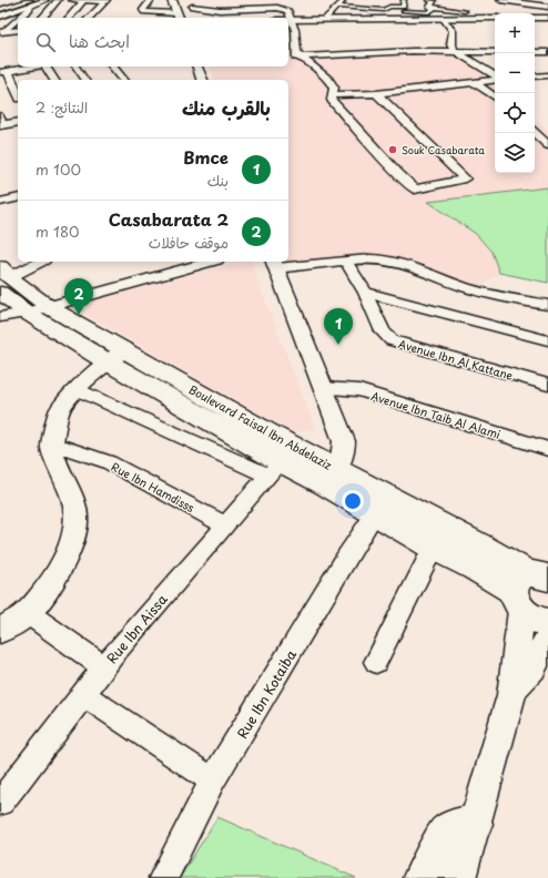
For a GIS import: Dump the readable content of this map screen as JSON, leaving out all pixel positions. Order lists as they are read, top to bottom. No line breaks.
{"streets":{"main road":["Boulevard Faisal Ibn Abdelaziz"],"street":["Avenue Ibn Al Kattane","Avenue Ibn Taib Al Alami","Rue Ibn Hamdisss","Rue Ibn Aissa","Rue Ibn Kotaiba"]},"crossings":[["Boulevard Faisal Ibn Abdelaziz","Rue Ibn Aissa"],["Boulevard Faisal Ibn Abdelaziz","Rue Ibn Kotaiba"],["Rue Ibn Hamdisss","Rue Ibn Aissa"]],"places":["Souk Casabarata"],"page":{"map_buttons":["+","−"],"search":"ابحث هنا","heading":["بالقرب منك","النتائج: 2"],"list":[{"mark":"1","name":"Bmce","note":"بنك","value":"100 m"},{"mark":"2","name":"Casabarata 2","note":"موقف حافلات","value":"180 m"}],"pins":["2","1"]}}
